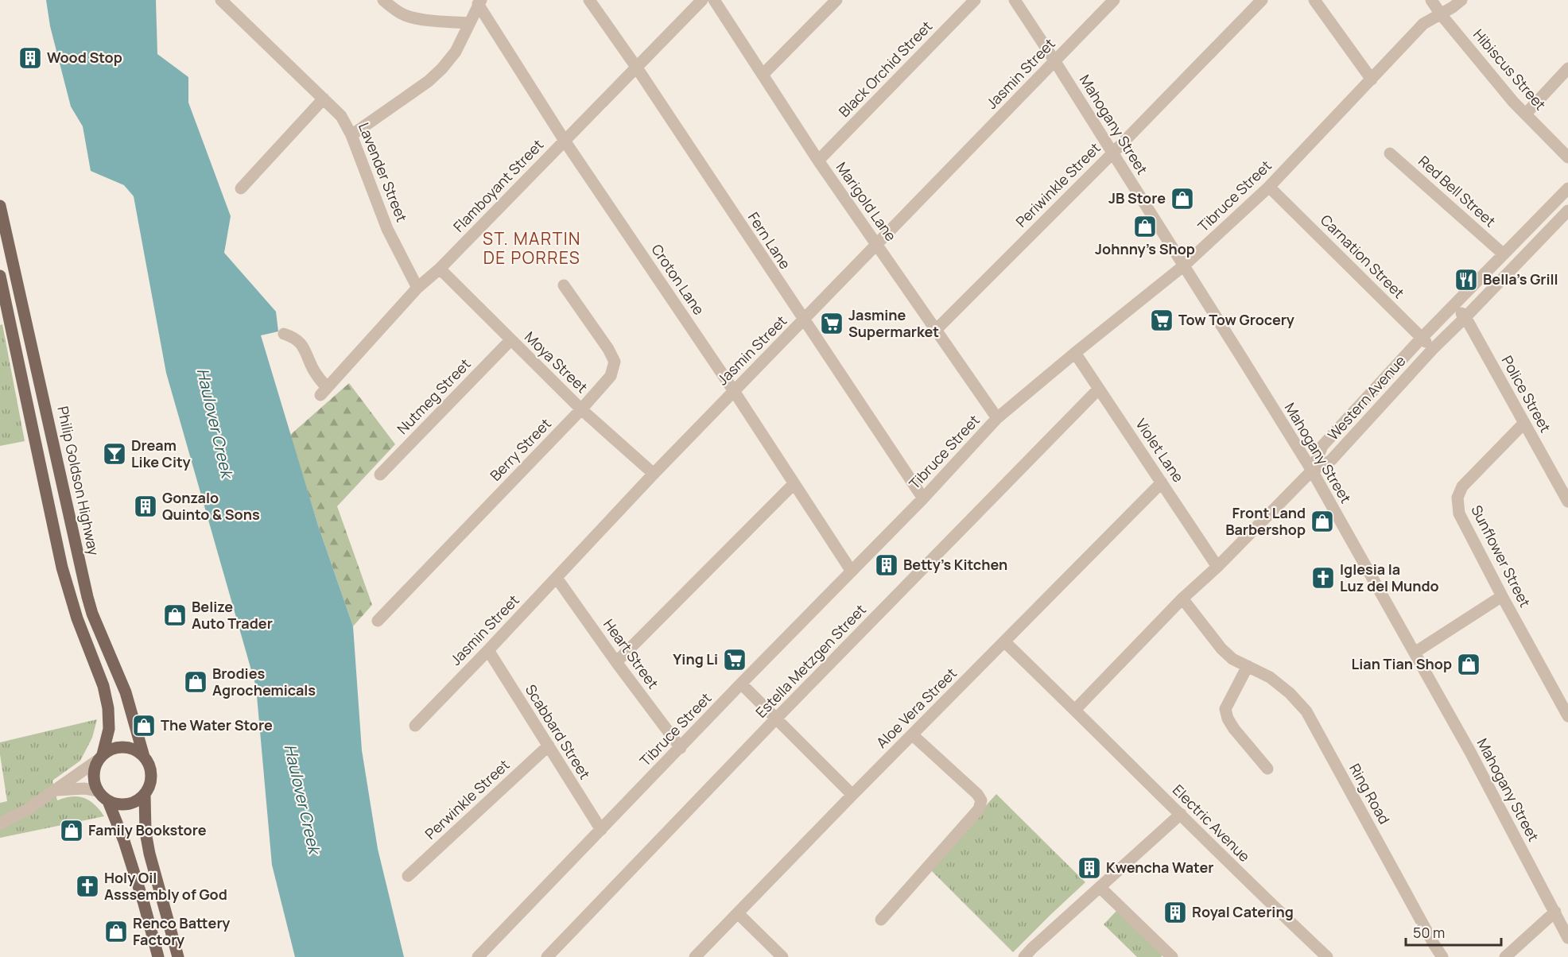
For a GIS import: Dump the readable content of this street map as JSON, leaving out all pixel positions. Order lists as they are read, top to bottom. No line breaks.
{"streets":{"main road":["Philip Goldson Highway"],"street":["Black Orchid Street","Hibiscus Street","Jasmin Street","Mahogany Street","Lavender Street","Periwinkle Street","Flamboyant Street","Red Bell Street","Tibruce Street","Marigold Lane","Fern Lane","Carnation Street","Croton Lane","Moya Street","Police Street","Nutmeg Street","Western Avenue","Berry Street","Violet Lane","Sunflower Street","Heart Street","Estella Metzgen Street","Aloe Vera Street","Scabbard Street","Ring Road","Perwinkle Street","Electric Avenue"]},"crossings":[["Black Orchid Street","Marigold Lane"],["Hibiscus Street","Tibruce Street"],["Jasmin Street","Mahogany Street"],["Jasmin Street","Marigold Lane"],["Jasmin Street","Fern Lane"],["Jasmin Street","Croton Lane"],["Jasmin Street","Moya Street"],["Jasmin Street","Heart Street"],["Jasmin Street","Scabbard Street"],["Mahogany Street","Periwinkle Street"],["Mahogany Street","Tibruce Street"],["Mahogany Street","Western Avenue"],["Lavender Street","Flamboyant Street"],["Periwinkle Street","Marigold Lane"],["Flamboyant Street","Fern Lane"],["Flamboyant Street","Croton Lane"],["Flamboyant Street","Moya Street"],["Red Bell Street","Western Avenue"],["Tibruce Street","Marigold Lane"],["Tibruce Street","Fern Lane"],["Tibruce Street","Carnation Street"],["Tibruce Street","Croton Lane"],["Tibruce Street","Violet Lane"],["Tibruce Street","Heart Street"],["Tibruce Street","Scabbard Street"],["Carnation Street","Western Avenue"],["Moya Street","Nutmeg Street"],["Moya Street","Berry Street"],["Police Street","Western Avenue"],["Police Street","Sunflower Street"],["Violet Lane","Estella Metzgen Street"],["Violet Lane","Aloe Vera Street"],["Aloe Vera Street","Electric Avenue"],["Scabbard Street","Perwinkle Street"]],"districts":["ST. MARTIN DE PORRES"],"water":["Haulover Creek"],"places":{"building":["Wood Stop","Gonzalo Quinto & Sons","Betty's Kitchen","Kwencha Water","Royal Catering"],"shop":["JB Store","Johnny's Shop","Front Land Barbershop","Belize Auto Trader","Lian Tian Shop","Brodies Agrochemicals","The Water Store","Family Bookstore","Renco Battery Factory"],"restaurant":["Bella's Grill"],"supermarket":["Tow Tow Grocery","Jasmine Supermarket","Ying Li"],"bar":["Dream Like City"],"church":["Iglesia la Luz del Mundo","Holy Oil Asssembly of God"]},"scale_bar":"50 m"}
